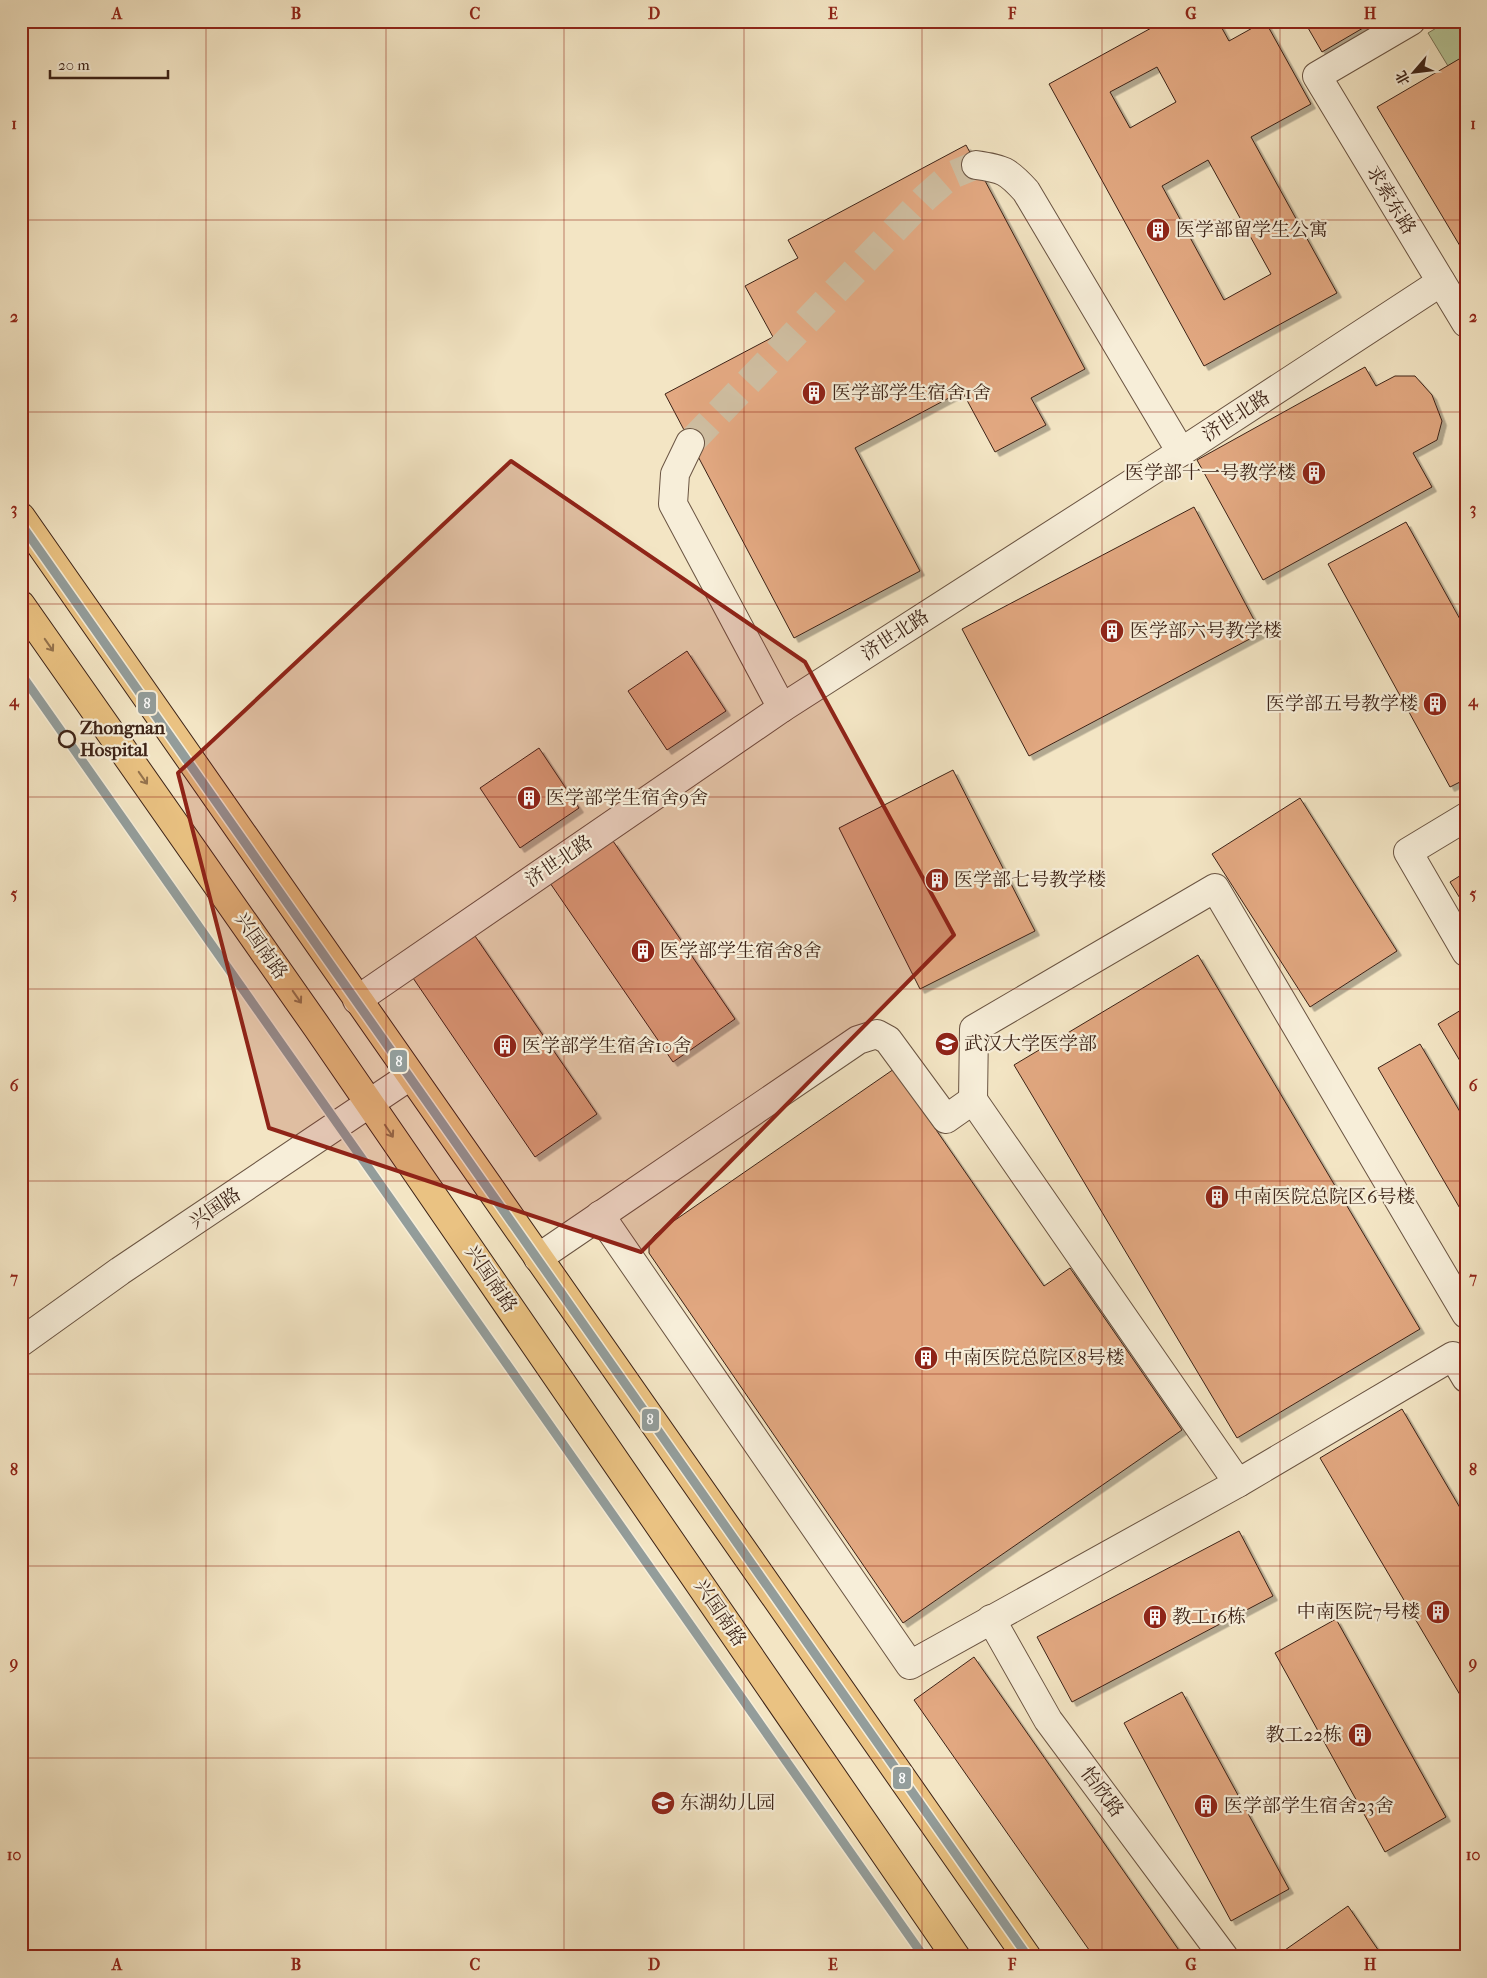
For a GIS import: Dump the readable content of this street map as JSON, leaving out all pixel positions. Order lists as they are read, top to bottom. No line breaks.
{"streets":{"main road":["兴国南路"],"street":["求索东路","济世北路","兴国路","怡欣路"]},"crossings":[["求索东路","济世北路"],["兴国南路","兴国路"]],"places":{"building":["医学部留学生公寓","医学部学生宿舍1舍","医学部十一号教学楼","医学部六号教学楼","医学部五号教学楼","医学部学生宿舍9舍","医学部七号教学楼","医学部学生宿舍8舍","医学部学生宿舍10舍","中南医院总院区6号楼","中南医院总院区8号楼","中南医院7号楼","教工16栋","教工22栋","医学部学生宿舍23舍"],"other":["Zhongnan Hospital"],"school or university":["武汉大学医学部","东湖幼儿园"]},"lines":["transit line 8"],"scale_bar":"20 m","north":"bottom left","grid":{"columns":["A","B","C","D","E","F","G","H"],"rows":["1","2","3","4","5","6","7","8","9","10"]}}
